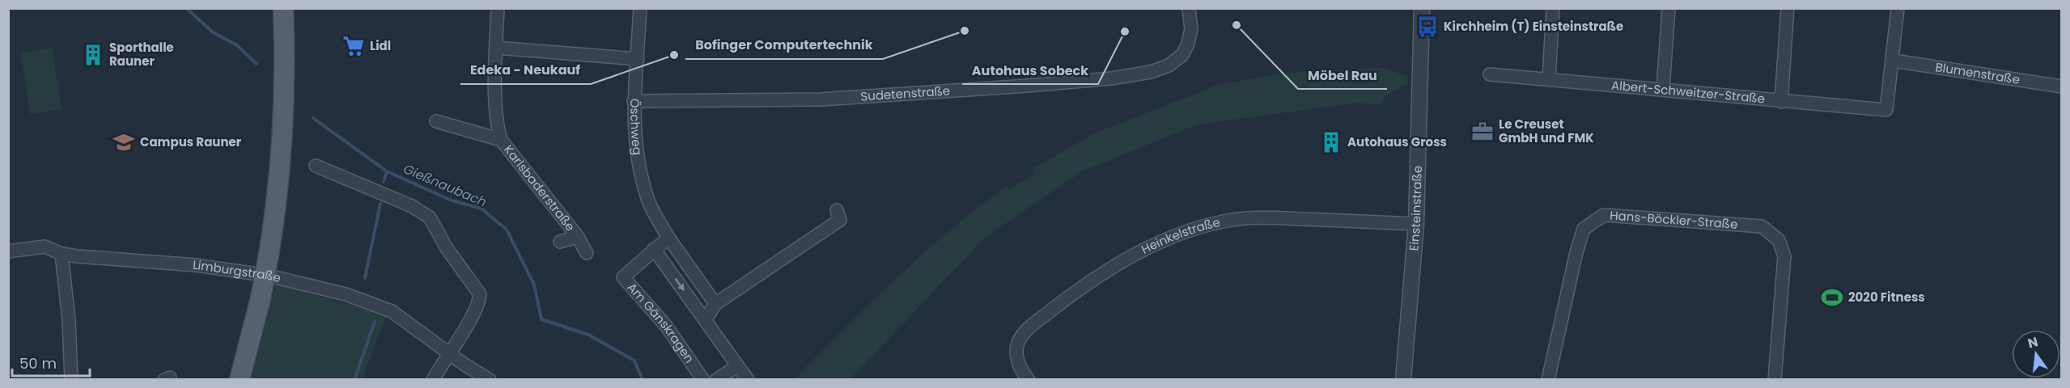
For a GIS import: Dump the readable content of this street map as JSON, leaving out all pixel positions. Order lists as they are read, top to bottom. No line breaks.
{"streets":{"street":["Blumenstraße","Albert-Schweitzer-Straße","Sudetenstraße","Öschweg","Karlsbaderstraße","Einsteinstraße","Hans-Böckler-Straße","Heinkelstraße","Limburgstraße","Am Gänskragen"]},"crossings":[["Blumenstraße","Albert-Schweitzer-Straße"],["Sudetenstraße","Öschweg"],["Einsteinstraße","Heinkelstraße"]],"water":["Gießnaubach"],"places":{"other":["Möbel Rau","Bofinger Computertechnik","Autohaus Sobeck","Edeka - Neukauf"],"bus stop":["Kirchheim (T) Einsteinstraße"],"supermarket":["Lidl"],"building":["Sporthalle Rauner","Autohaus Gross"],"office":["Le Creuset GmbH und FMK"],"school or university":["Campus Rauner"],"sports":["2020 Fitness"]},"scale_bar":"50 m","north":"top"}
